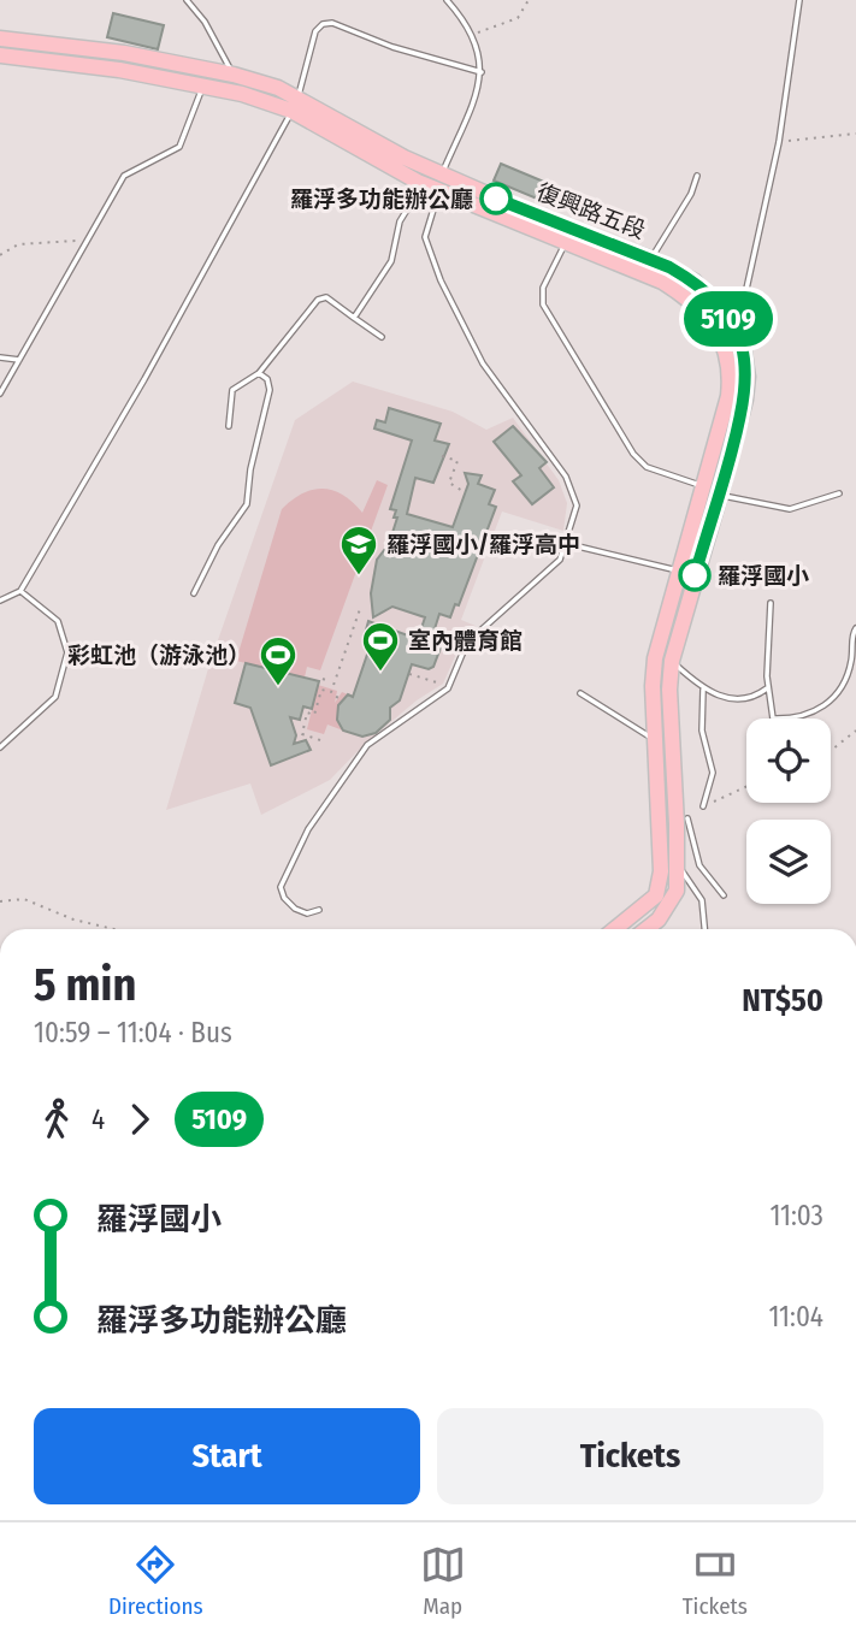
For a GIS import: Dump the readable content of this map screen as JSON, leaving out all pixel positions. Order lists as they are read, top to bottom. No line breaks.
{"streets":{"main road":["復興路五段"]},"places":{"other":["羅浮多功能辦公廳","羅浮國小"],"school or university":["羅浮國小/羅浮高中"],"sports":["室內體育館","彩虹池（游泳池）"]},"lines":["bus line 5109"],"page":{"on_map":"5109","heading":["5 min","10:59 – 11:04 · Bus","NT$50"],"legs":["4","5109"],"list":[{"name":"羅浮國小","value":"11:03"},{"name":"羅浮多功能辦公廳","value":"11:04"}],"buttons":["Start","Tickets"],"tabs":["Directions","Map","Tickets"]}}
